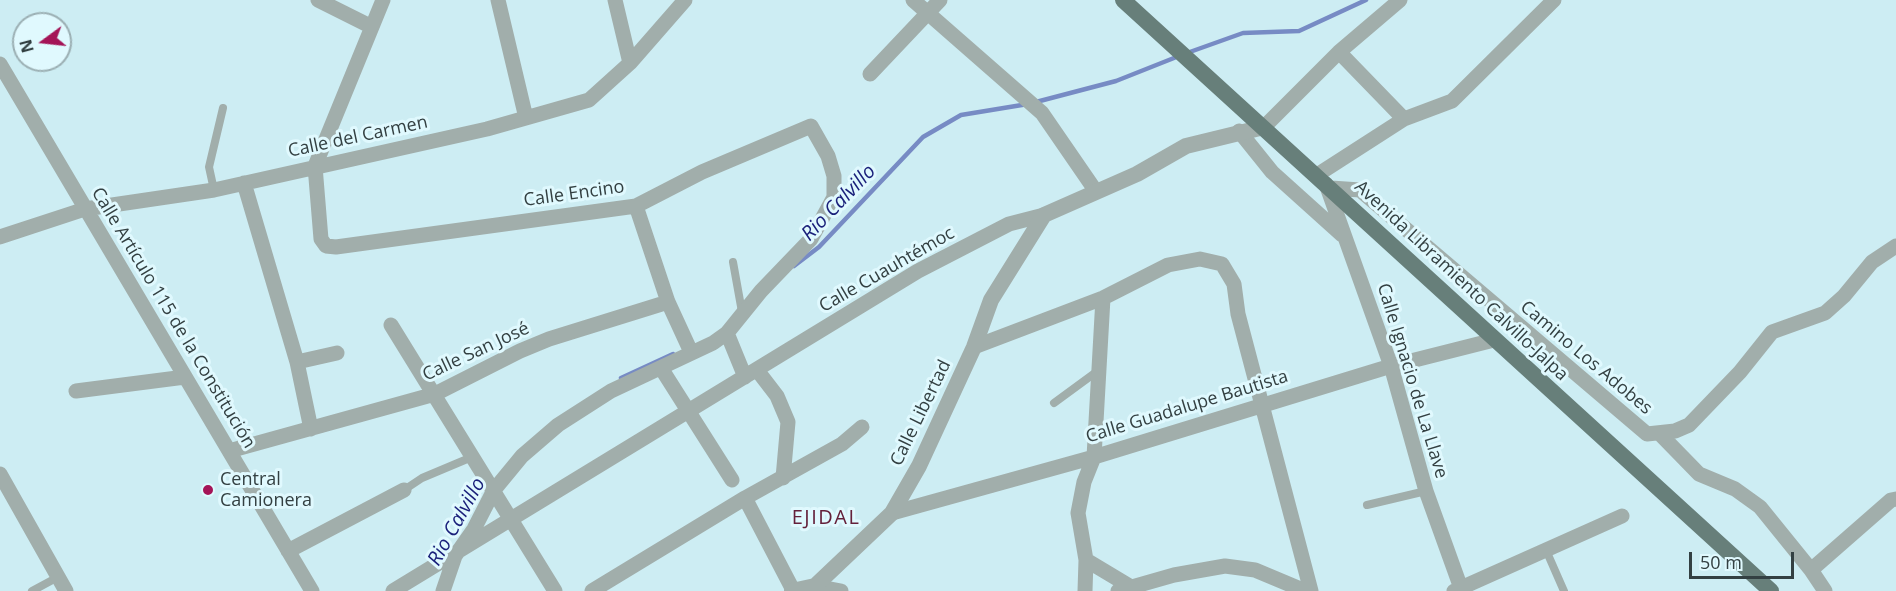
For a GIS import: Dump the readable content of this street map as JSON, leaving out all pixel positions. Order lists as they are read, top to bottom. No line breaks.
{"streets":{"main road":["Avenida Libramiento Calvillo-Jalpa"],"street":["Calle del Carmen","Calle Encino","Calle Cuauhtémoc","Calle Artículo 115 de la Constitución","Calle San José","Camino Los Adobes","Calle Ignacio de La Llave","Calle Guadalupe Bautista","Calle Libertad"]},"crossings":[["Calle del Carmen","Calle Encino"],["Calle del Carmen","Calle Artículo 115 de la Constitución"],["Calle Cuauhtémoc","Avenida Libramiento Calvillo-Jalpa"],["Calle Cuauhtémoc","Calle Libertad"],["Avenida Libramiento Calvillo-Jalpa","Camino Los Adobes"],["Avenida Libramiento Calvillo-Jalpa","Calle Ignacio de La Llave"],["Avenida Libramiento Calvillo-Jalpa","Calle Guadalupe Bautista"],["Calle Artículo 115 de la Constitución","Calle San José"],["Camino Los Adobes","Calle Ignacio de La Llave"],["Calle Ignacio de La Llave","Calle Guadalupe Bautista"],["Calle Guadalupe Bautista","Calle Libertad"]],"districts":["EJIDAL"],"water":["Rio Calvillo"],"places":["Central Camionera"],"scale_bar":"50 m","north":"left"}
